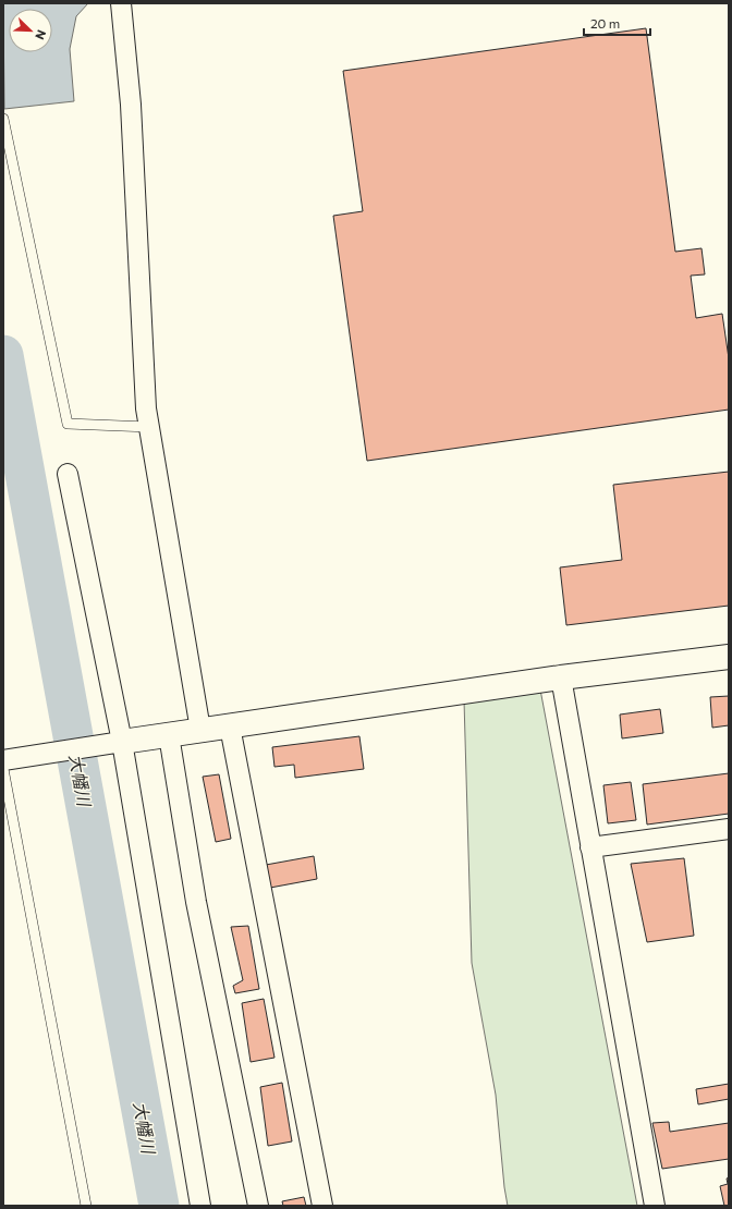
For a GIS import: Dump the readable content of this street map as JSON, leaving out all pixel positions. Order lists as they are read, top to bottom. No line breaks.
{"water":["大幡川"],"scale_bar":"20 m","north":"bottom right"}
